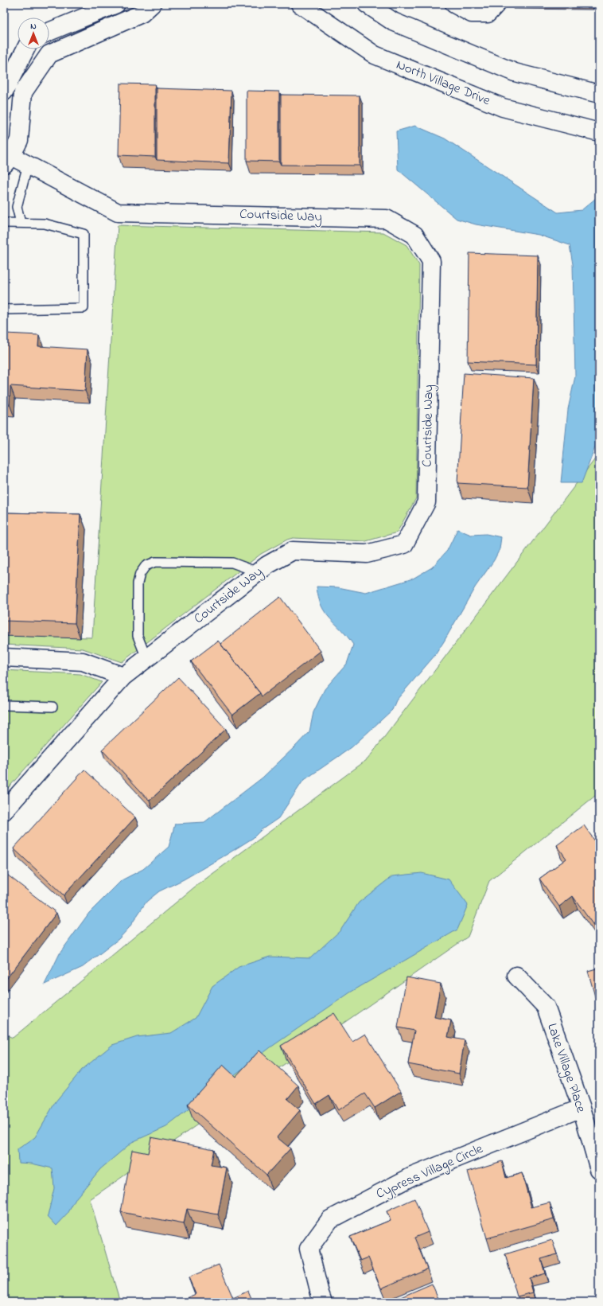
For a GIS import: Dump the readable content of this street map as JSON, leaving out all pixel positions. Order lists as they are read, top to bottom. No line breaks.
{"streets":{"street":["North Village Drive","Courtside Way","Lake Village Place","Cypress Village Circle"]},"crossings":[["Lake Village Place","Cypress Village Circle"]],"north":"top"}
